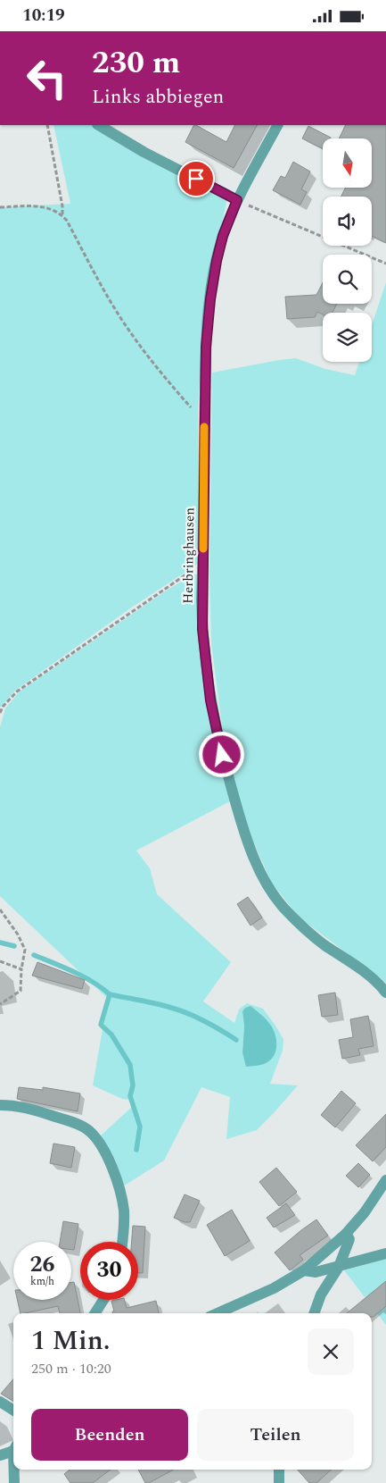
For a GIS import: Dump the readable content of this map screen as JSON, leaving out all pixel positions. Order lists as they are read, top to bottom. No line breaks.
{"streets":{"street":["Herbringhausen"]},"north":"bottom","page":{"status":"10:19","turn":["230 m","Links abbiegen"],"speed":"26 km/h","limit":"30","heading":["1 Min.","250 m · 10:20"],"buttons":["Beenden","Teilen"]}}
